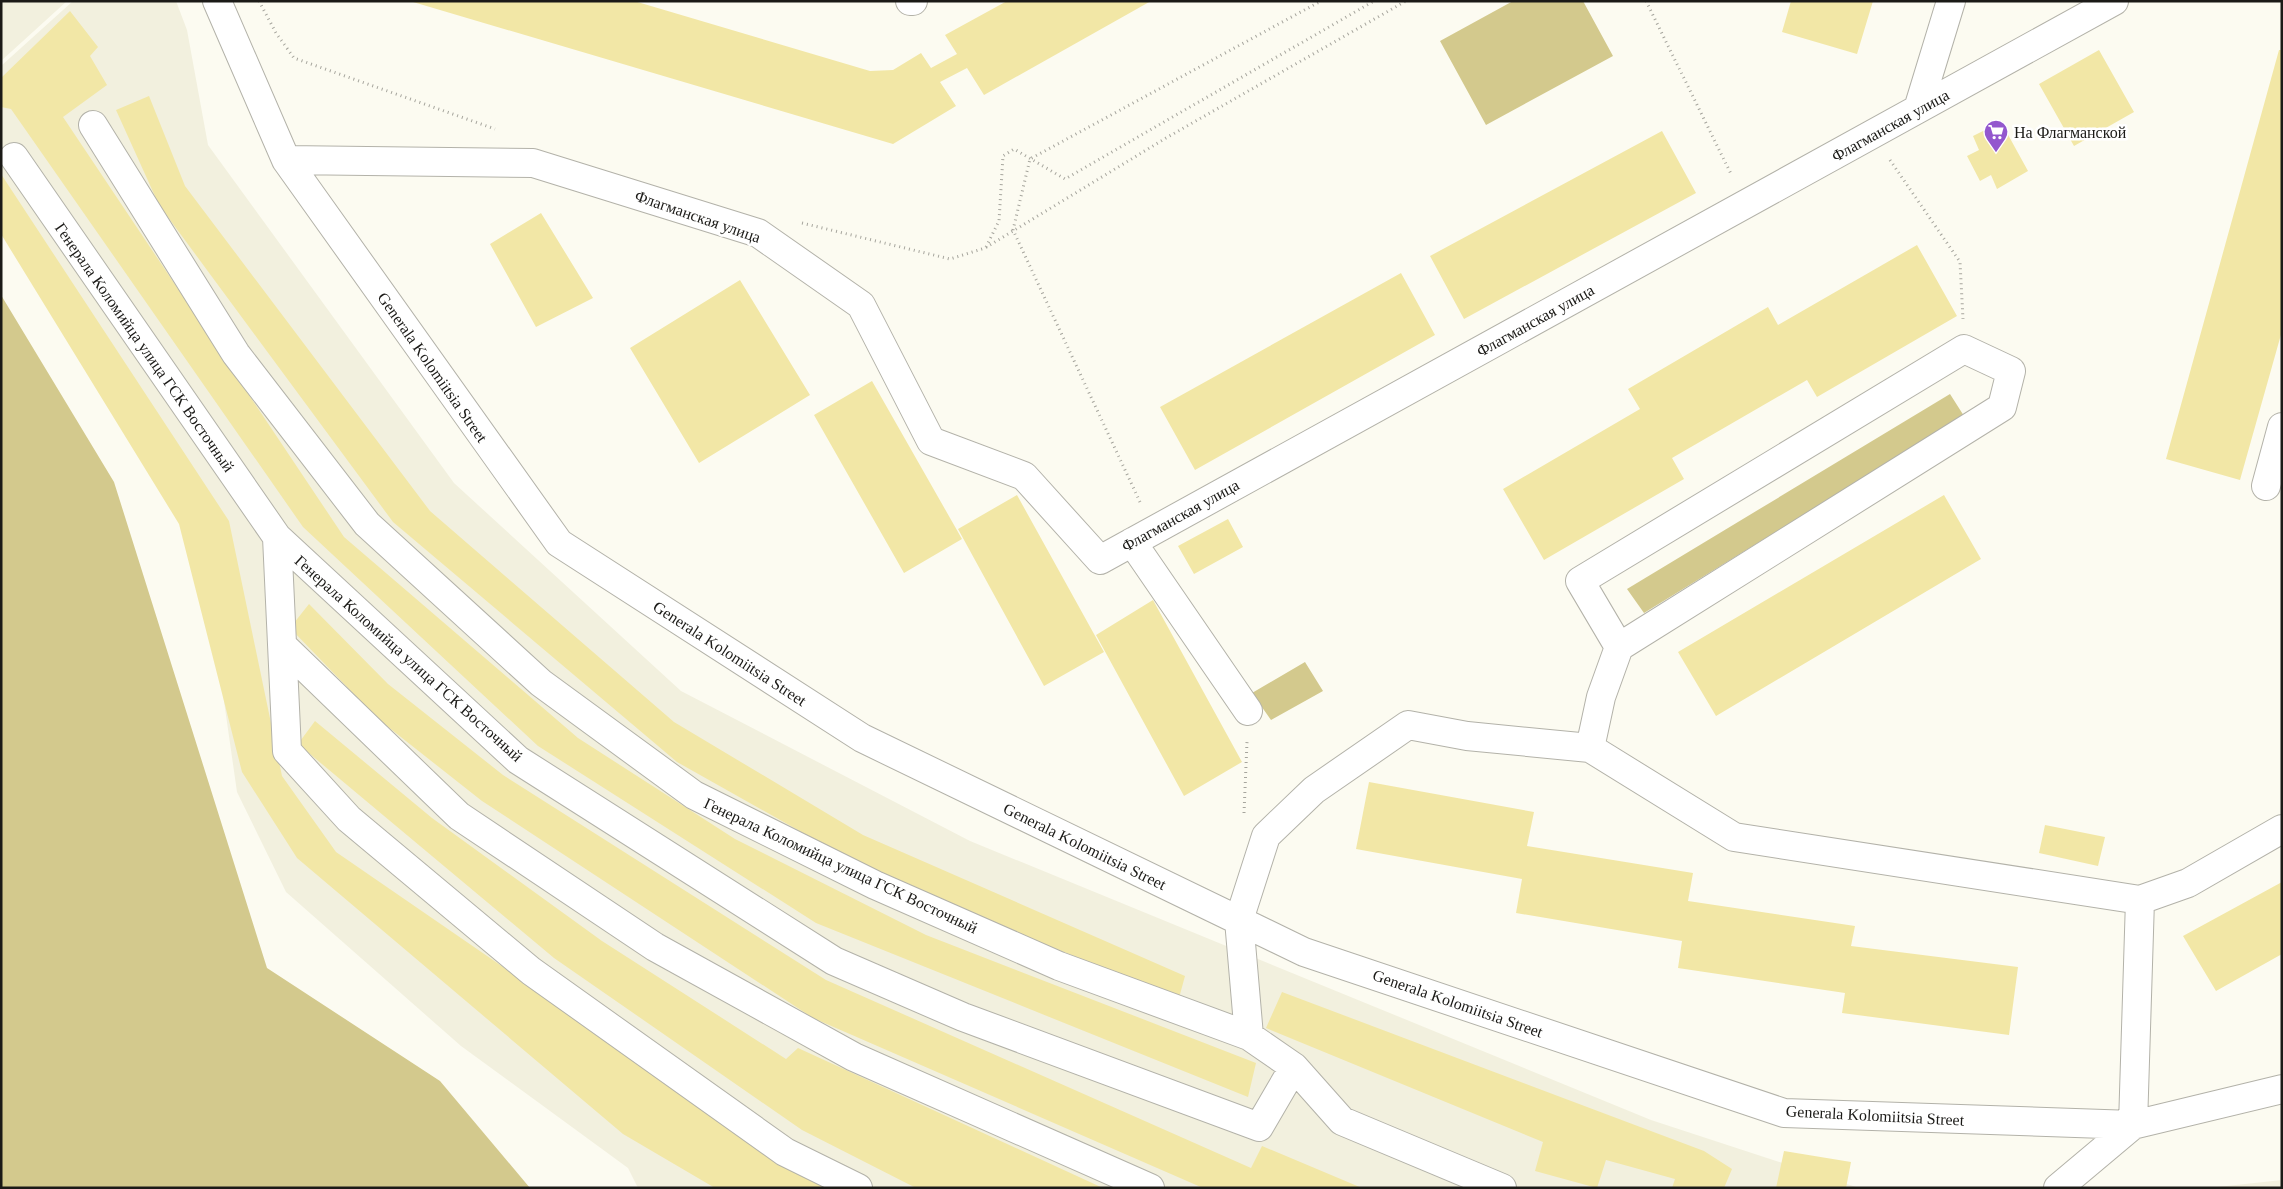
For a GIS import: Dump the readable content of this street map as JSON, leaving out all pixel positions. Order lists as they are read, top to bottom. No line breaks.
{"streets":{"street":["Флагманская улица","Генерала Коломийца улица ГСК Восточный","Generala Kolomiitsia Street"]},"crossings":[["Флагманская улица","Generala Kolomiitsia Street"]],"places":{"supermarket":["На Флагманской"]}}
